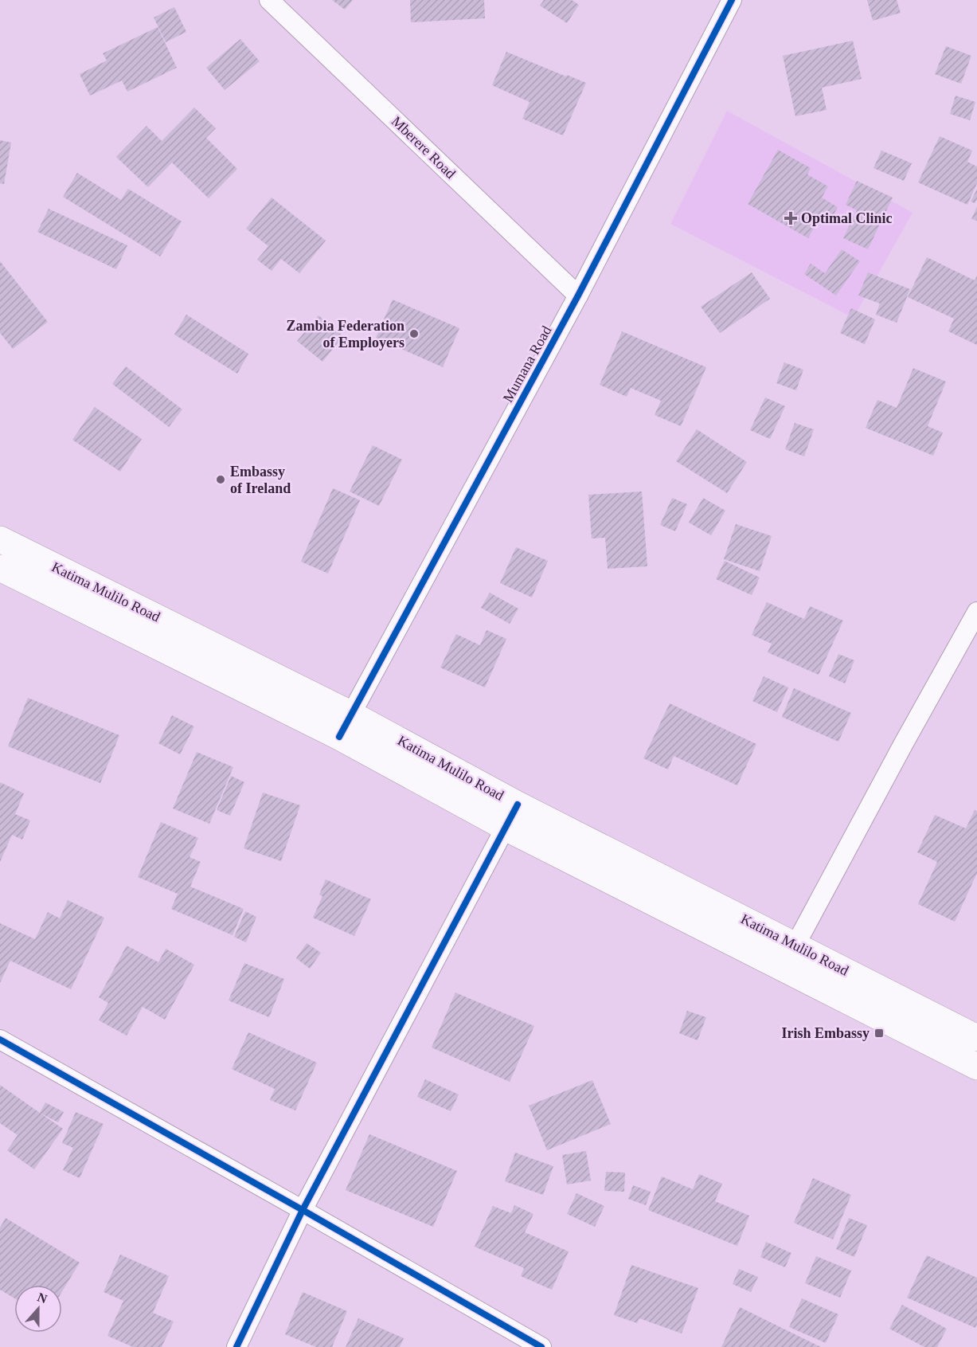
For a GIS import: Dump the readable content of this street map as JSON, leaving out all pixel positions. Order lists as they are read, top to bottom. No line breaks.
{"streets":{"main road":["Katima Mulilo Road"],"street":["Mberere Road","Mumana Road"]},"crossings":[["Mberere Road","Mumana Road"],["Mumana Road","Katima Mulilo Road"]],"places":{"health":["Optimal Clinic"],"other":["Zambia Federation of Employers","Embassy of Ireland"],"transit":["Irish Embassy"]},"north":"top"}
